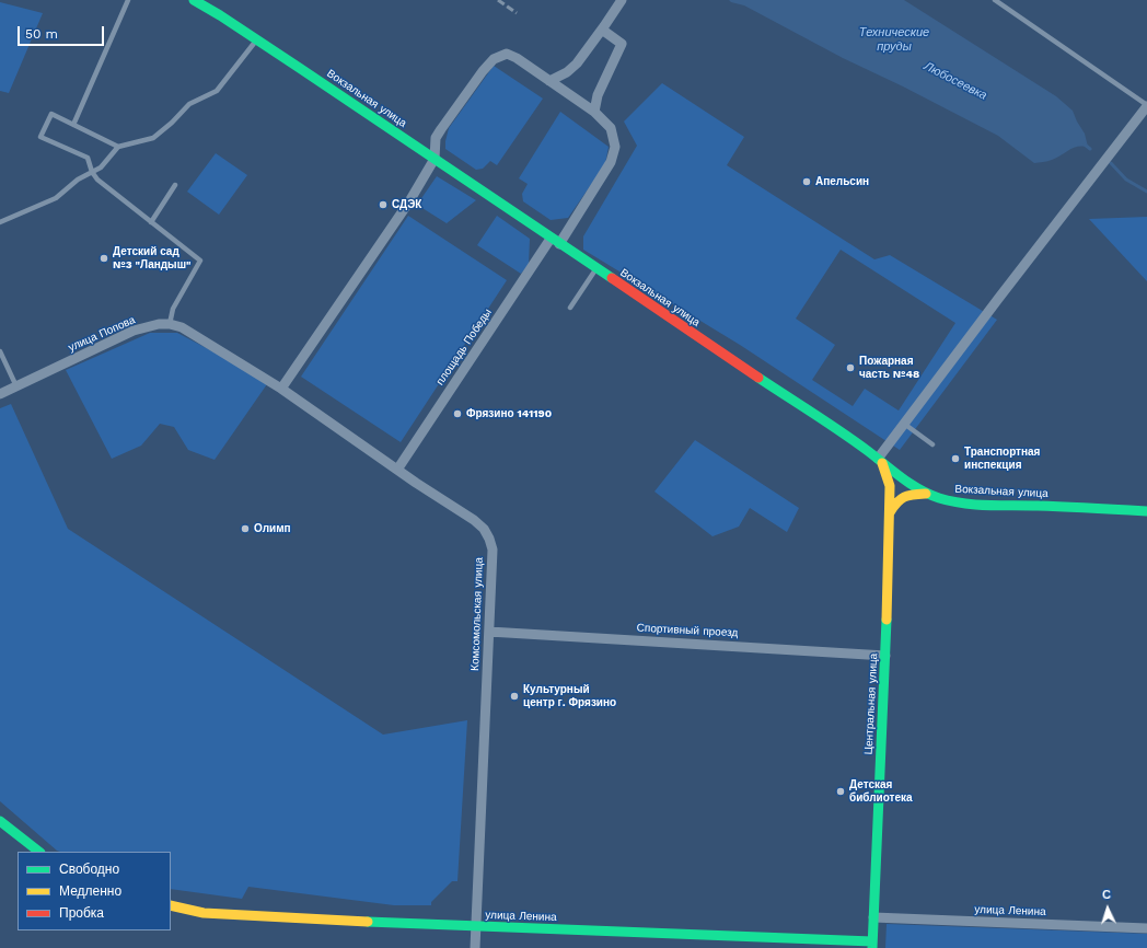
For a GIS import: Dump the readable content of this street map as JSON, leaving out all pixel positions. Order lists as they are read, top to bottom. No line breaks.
{"streets":{"street":["Вокзальная улица","улица Попова","площадь Победы","Комсомольская улица","Спортивный проезд","Центральная улица","улица Ленина"]},"crossings":[["Вокзальная улица","площадь Победы"],["Вокзальная улица","Центральная улица"],["улица Попова","Комсомольская улица"],["площадь Победы","Комсомольская улица"],["Комсомольская улица","Спортивный проезд"],["Комсомольская улица","улица Ленина"],["Спортивный проезд","Центральная улица"],["Центральная улица","улица Ленина"]],"water":["Технические пруды","Любосеевка"],"places":["Апельсин","СДЭК","Детский сад №3 \"Ландыш\"","Пожарная часть №48","Фрязино 141190","Транспортная инспекция","Олимп","Культурный центр г. Фрязино","Детская библиотека"],"legend":["Свободно","Медленно","Пробка"],"scale_bar":"50 m","north":"top"}
